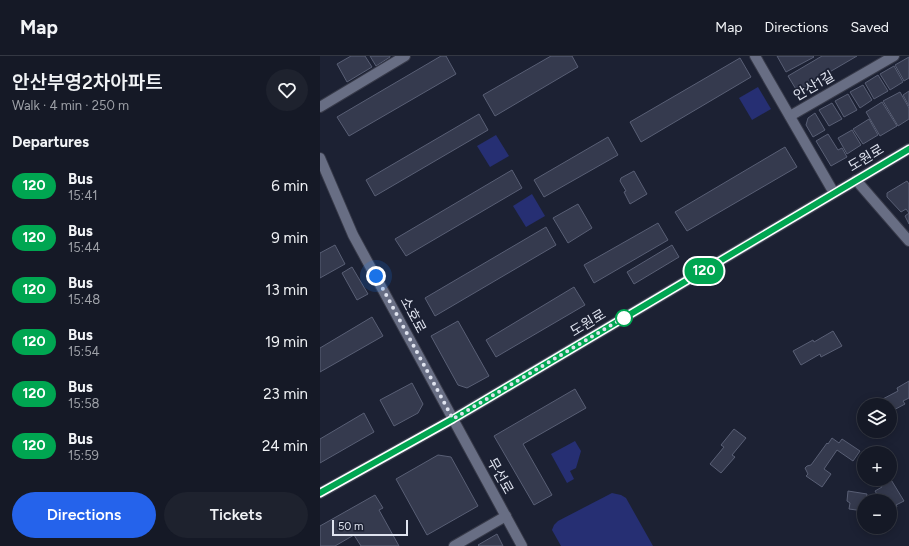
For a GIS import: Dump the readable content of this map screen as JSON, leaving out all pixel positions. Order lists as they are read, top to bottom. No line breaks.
{"streets":{"street":["안산1길","도원로","소호로","무선로"]},"crossings":[["도원로","소호로"],["도원로","무선로"],["소호로","무선로"]],"lines":["bus line 120"],"scale_bar":"50 m","page":{"header":"Map","nav":["Map","Directions","Saved"],"heading":[["안산부영2차아파트","Walk · 4 min · 250 m"],"Departures"],"on_map":"120","list":[{"mark":"120","name":"Bus","note":"15:41","value":"6 min"},{"mark":"120","name":"Bus","note":"15:44","value":"9 min"},{"mark":"120","name":"Bus","note":"15:48","value":"13 min"},{"mark":"120","name":"Bus","note":"15:54","value":"19 min"},{"mark":"120","name":"Bus","note":"15:58","value":"23 min"},{"mark":"120","name":"Bus","note":"15:59","value":"24 min"}],"map_buttons":["+","−"],"buttons":["Directions","Tickets"],"scale":"50 m"}}
